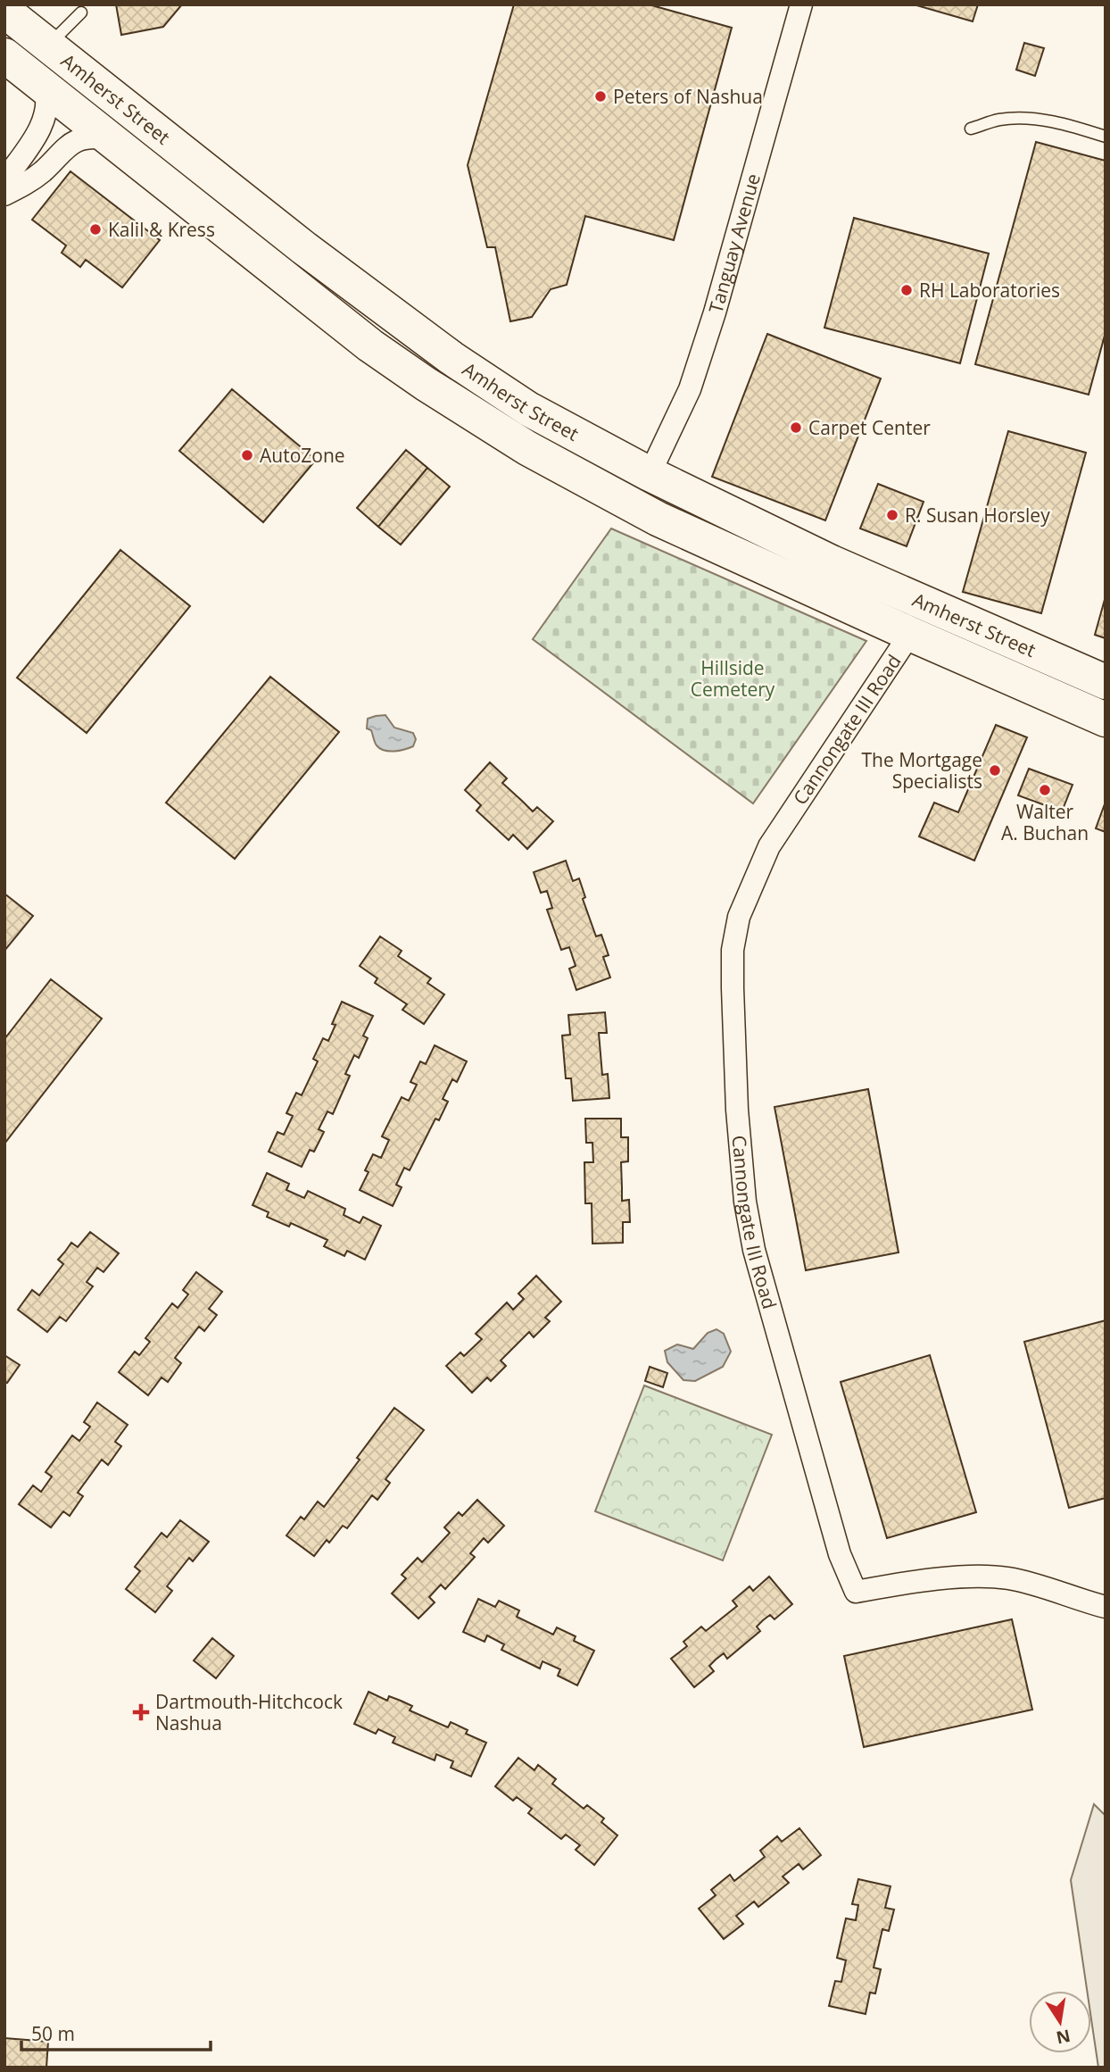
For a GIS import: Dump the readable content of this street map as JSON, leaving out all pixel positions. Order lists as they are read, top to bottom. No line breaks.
{"streets":{"highway":["Amherst Street"],"street":["Tanguay Avenue","Cannongate III Road"]},"crossings":[["Amherst Street","Tanguay Avenue"],["Amherst Street","Cannongate III Road"]],"parks":["Hillside Cemetery"],"places":{"other":["Peters of Nashua","Kalil & Kress","RH Laboratories","Carpet Center","AutoZone","R. Susan Horsley","The Mortgage Specialists","Walter A. Buchan"],"health":["Dartmouth-Hitchcock Nashua"]},"scale_bar":"50 m","north":"bottom"}
